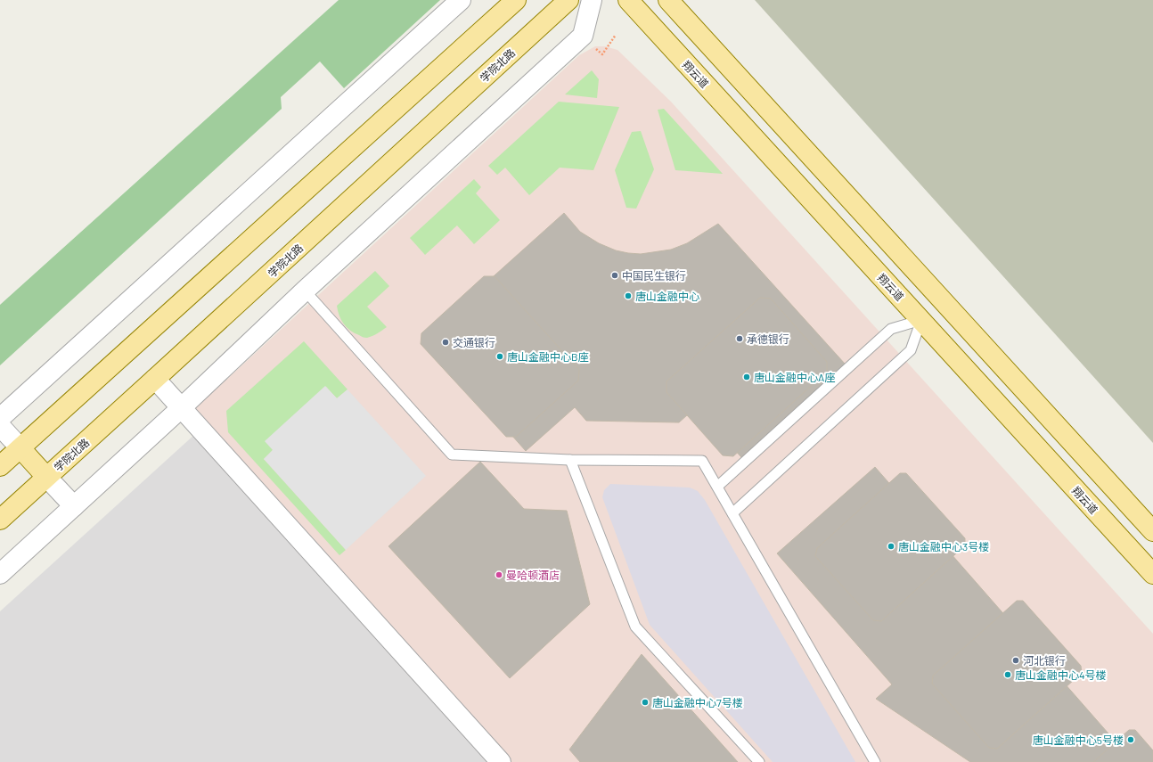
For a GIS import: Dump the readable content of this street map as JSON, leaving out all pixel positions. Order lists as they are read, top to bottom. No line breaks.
{"streets":{"main road":["学院北路","翔云道"]},"places":["中国民生银行","唐山金融中心","承德银行","交通银行","唐山金融中心B座","唐山金融中心A座","唐山金融中心3号楼","曼哈顿酒店","河北银行","唐山金融中心4号楼","唐山金融中心7号楼","唐山金融中心5号楼"]}
